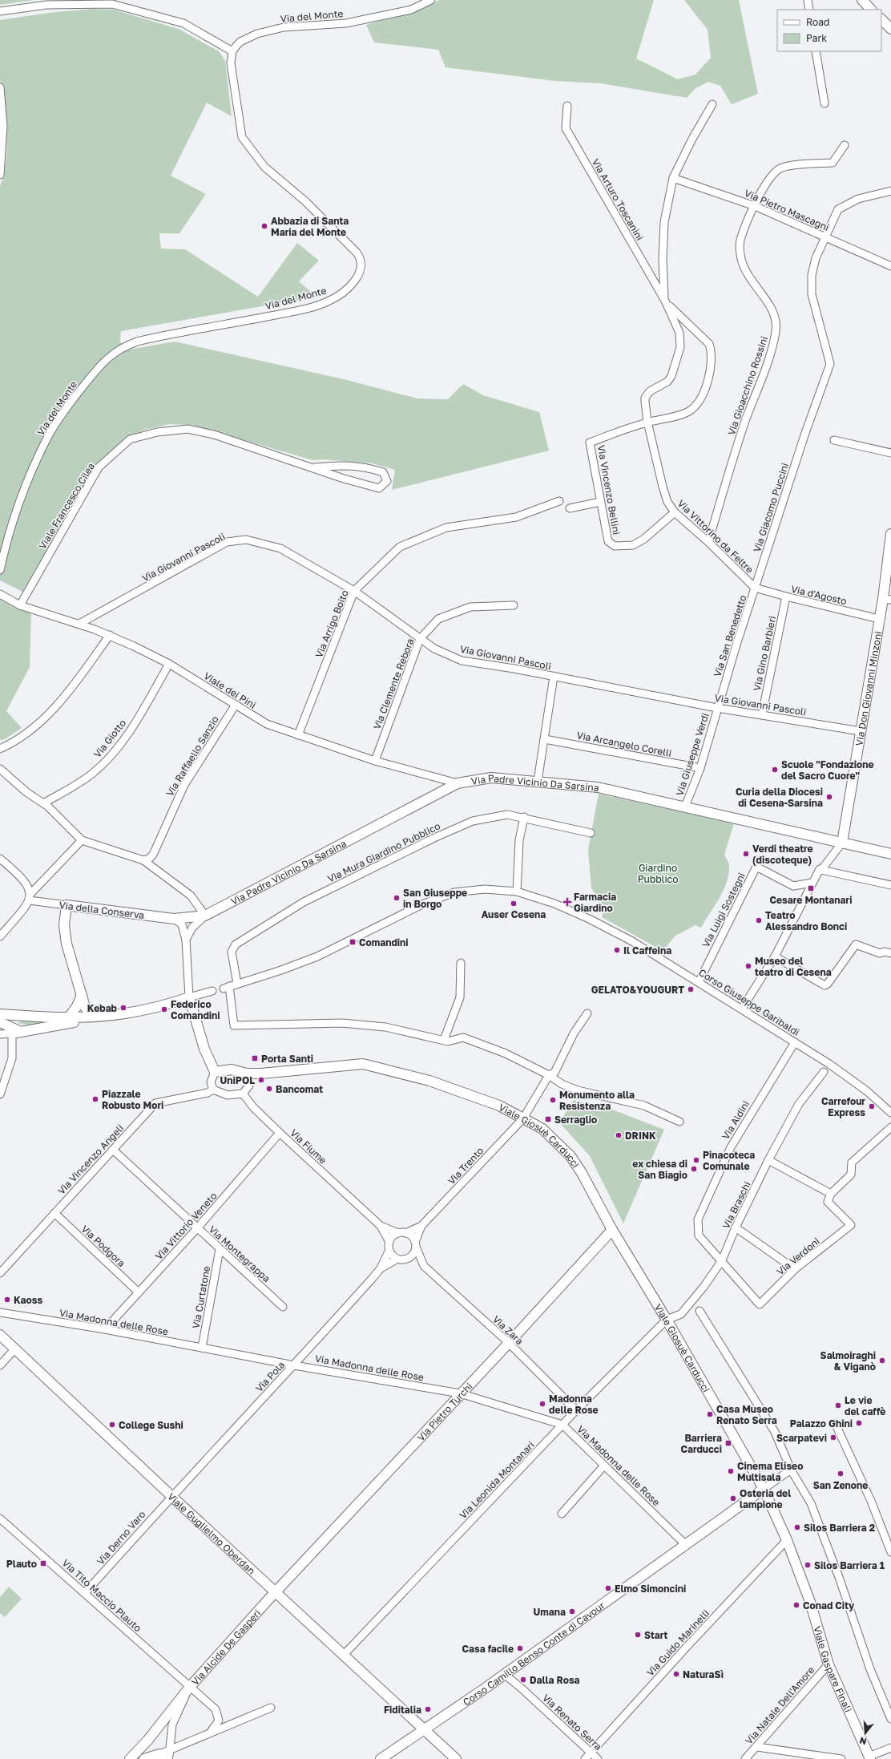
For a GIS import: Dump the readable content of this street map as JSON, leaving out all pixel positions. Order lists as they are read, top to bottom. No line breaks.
{"streets":{"street":["Via del Monte","Via Arturo Toscanini","Via Pietro Mascagni","Via Gioacchino Rossini","Via Vincenzo Bellini","Viale Francesco Cilea","Via Giacomo Puccini","Via Vittorino da Feltre","Via Giovanni Pascoli","Via d'Agosto","Via Arrigo Boito","Via San Benedetto","Via Gino Barbieri","Via Clemente Rebora","Via Don Giovanni Minzoni","Viale dei Pini","Via Giotto","Via Arcangelo Corelli","Via Giuseppe Verdi","Via Raffaello Sanzio","Via Padre Vicinio Da Sarsina","Via Mura Giardino Pubblico","Via della Conserva","Via Luigi Sostegni","Corso Giuseppe Garibaldi","Via Aldini","Viale Giosuè Carducci","Via Fiume","Via Vincenzo Angeli","Via Trento","Via Braschi","Via Vittorio Veneto","Via Podgora","Via Montegrappa","Via Verdoni","Via Curtatone","Via Madonna delle Rose","Via Zara","Via Pola","Via Pietro Turchi","Via Leonida Montanari","Viale Guglielmo Oberdan","Via Derno Varo","Via Tito Maccio Plauto","Via Guido Marinelli","Via Alcide De Gasperi","Corso Camillo Benso Conte di Cavour","Viale Gaspare Finali","Via Natale Dell'Amore","Via Renato Serra"]},"crossings":[["Via Arturo Toscanini","Via Vittorino da Feltre"],["Via Pietro Mascagni","Via Gioacchino Rossini"],["Via Pietro Mascagni","Via Giacomo Puccini"],["Via Gioacchino Rossini","Via Vittorino da Feltre"],["Via Vincenzo Bellini","Via Vittorino da Feltre"],["Viale Francesco Cilea","Viale dei Pini"],["Via Giacomo Puccini","Via Vittorino da Feltre"],["Via Giacomo Puccini","Via d'Agosto"],["Via Giacomo Puccini","Via San Benedetto"],["Via Vittorino da Feltre","Via d'Agosto"],["Via Vittorino da Feltre","Via San Benedetto"],["Via Giovanni Pascoli","Via Arrigo Boito"],["Via Giovanni Pascoli","Via San Benedetto"],["Via Giovanni Pascoli","Via Gino Barbieri"],["Via Giovanni Pascoli","Via Clemente Rebora"],["Via Giovanni Pascoli","Via Don Giovanni Minzoni"],["Via Giovanni Pascoli","Viale dei Pini"],["Via Giovanni Pascoli","Via Giuseppe Verdi"],["Via d'Agosto","Via San Benedetto"],["Via d'Agosto","Via Gino Barbieri"],["Via d'Agosto","Via Don Giovanni Minzoni"],["Via Arrigo Boito","Viale dei Pini"],["Via San Benedetto","Via Giuseppe Verdi"],["Via Clemente Rebora","Viale dei Pini"],["Via Don Giovanni Minzoni","Via Padre Vicinio Da Sarsina"],["Viale dei Pini","Via Giotto"],["Viale dei Pini","Via Raffaello Sanzio"],["Viale dei Pini","Via Padre Vicinio Da Sarsina"],["Via Arcangelo Corelli","Via Giuseppe Verdi"],["Via Giuseppe Verdi","Via Padre Vicinio Da Sarsina"],["Via Padre Vicinio Da Sarsina","Via della Conserva"],["Via Mura Giardino Pubblico","Corso Giuseppe Garibaldi"],["Via Luigi Sostegni","Corso Giuseppe Garibaldi"],["Corso Giuseppe Garibaldi","Via Aldini"],["Corso Giuseppe Garibaldi","Via Braschi"],["Via Aldini","Via Braschi"],["Via Aldini","Via Verdoni"],["Viale Giosuè Carducci","Via Fiume"],["Viale Giosuè Carducci","Via Vincenzo Angeli"],["Viale Giosuè Carducci","Via Trento"],["Viale Giosuè Carducci","Via Braschi"],["Viale Giosuè Carducci","Via Pietro Turchi"],["Viale Giosuè Carducci","Via Leonida Montanari"],["Viale Giosuè Carducci","Corso Camillo Benso Conte di Cavour"],["Viale Giosuè Carducci","Viale Gaspare Finali"],["Via Fiume","Via Vincenzo Angeli"],["Via Fiume","Via Vittorio Veneto"],["Via Vincenzo Angeli","Via Podgora"],["Via Vincenzo Angeli","Via Montegrappa"],["Via Braschi","Via Leonida Montanari"],["Via Vittorio Veneto","Via Podgora"],["Via Vittorio Veneto","Via Montegrappa"],["Via Vittorio Veneto","Via Madonna delle Rose"],["Via Montegrappa","Via Curtatone"],["Via Curtatone","Via Madonna delle Rose"],["Via Madonna delle Rose","Via Pola"],["Via Madonna delle Rose","Via Pietro Turchi"],["Via Madonna delle Rose","Via Leonida Montanari"],["Via Madonna delle Rose","Corso Camillo Benso Conte di Cavour"],["Via Zara","Via Pietro Turchi"],["Via Zara","Via Leonida Montanari"],["Via Pola","Viale Guglielmo Oberdan"],["Via Pola","Via Derno Varo"],["Via Pietro Turchi","Viale Guglielmo Oberdan"],["Via Pietro Turchi","Via Alcide De Gasperi"],["Via Leonida Montanari","Viale Guglielmo Oberdan"],["Viale Guglielmo Oberdan","Via Derno Varo"],["Viale Guglielmo Oberdan","Via Alcide De Gasperi"],["Viale Guglielmo Oberdan","Corso Camillo Benso Conte di Cavour"],["Via Derno Varo","Via Tito Maccio Plauto"],["Via Tito Maccio Plauto","Via Alcide De Gasperi"],["Via Guido Marinelli","Viale Gaspare Finali"],["Via Guido Marinelli","Via Renato Serra"],["Corso Camillo Benso Conte di Cavour","Viale Gaspare Finali"],["Corso Camillo Benso Conte di Cavour","Via Renato Serra"],["Viale Gaspare Finali","Via Natale Dell'Amore"]],"parks":["Giardino Pubblico"],"places":{"other":["Abbazia di Santa Maria del Monte","Scuole \"Fondazione del Sacro Cuore\"","Curia della Diocesi di Cesena-Sarsina","Verdi theatre (discoteque)","San Giuseppe in Borgo","Auser Cesena","Teatro Alessandro Bonci","Il Caffeina","Museo del teatro di Cesena","GELATO&YOUGURT","Kebab","Federico Comandini","UniPOL","Bancomat","Piazzale Robusto Mori","Monumento alla Resistenza","Carrefour Express","DRINK","Pinacoteca Comunale","ex chiesa di San Biagio","Kaoss","Salmoiraghi & Viganò","Madonna delle Rose","Le vie del caffè","Casa Museo Renato Serra","Palazzo Ghini","College Sushi","Scarpatevi","Cinema Eliseo Multisala","San Zenone","Osteria del lampione","Silos Barriera 2","Silos Barriera 1","Elmo Simoncini","Conad City","Umana","Start","Casa facile","NaturaSì","Dalla Rosa","Fiditalia"],"transit":["Cesare Montanari","Comandini","Porta Santi","Serraglio","Barriera Carducci","Plauto"],"health":["Farmacia Giardino"]},"legend":["Road","Park"],"north":"bottom"}
